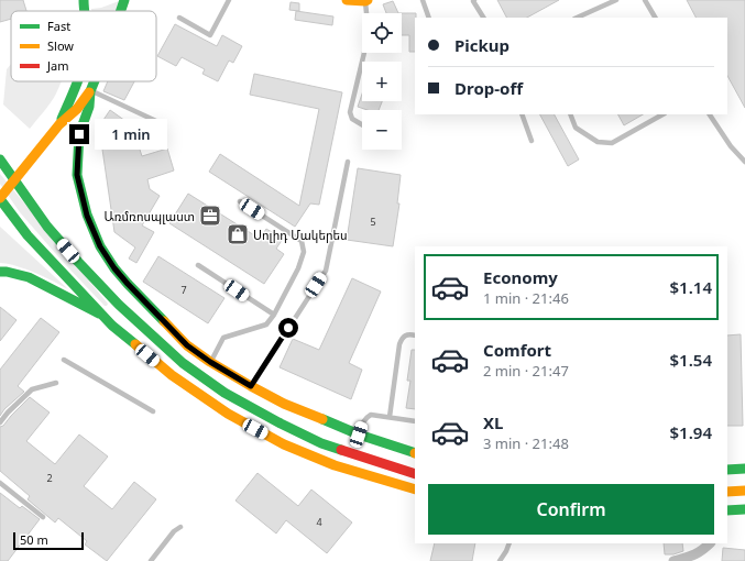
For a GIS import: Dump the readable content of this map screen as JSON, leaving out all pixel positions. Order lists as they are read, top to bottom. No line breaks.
{"places":{"office":["Առմռոսպլաստ"],"shop":["Սոլիդ Մակերես"]},"house_numbers":["5","7","2","4"],"legend":["Fast","Slow","Jam"],"scale_bar":"50 m","page":{"map_buttons":["+","−"],"banner":["Pickup","Drop-off"],"bubble":"1 min","list":[{"name":"Economy","note":"1 min · 21:46","value":"$1.14"},{"name":"Comfort","note":"2 min · 21:47","value":"$1.54"},{"name":"XL","note":"3 min · 21:48","value":"$1.94"}],"buttons":"Confirm","scale":"50 m"}}
